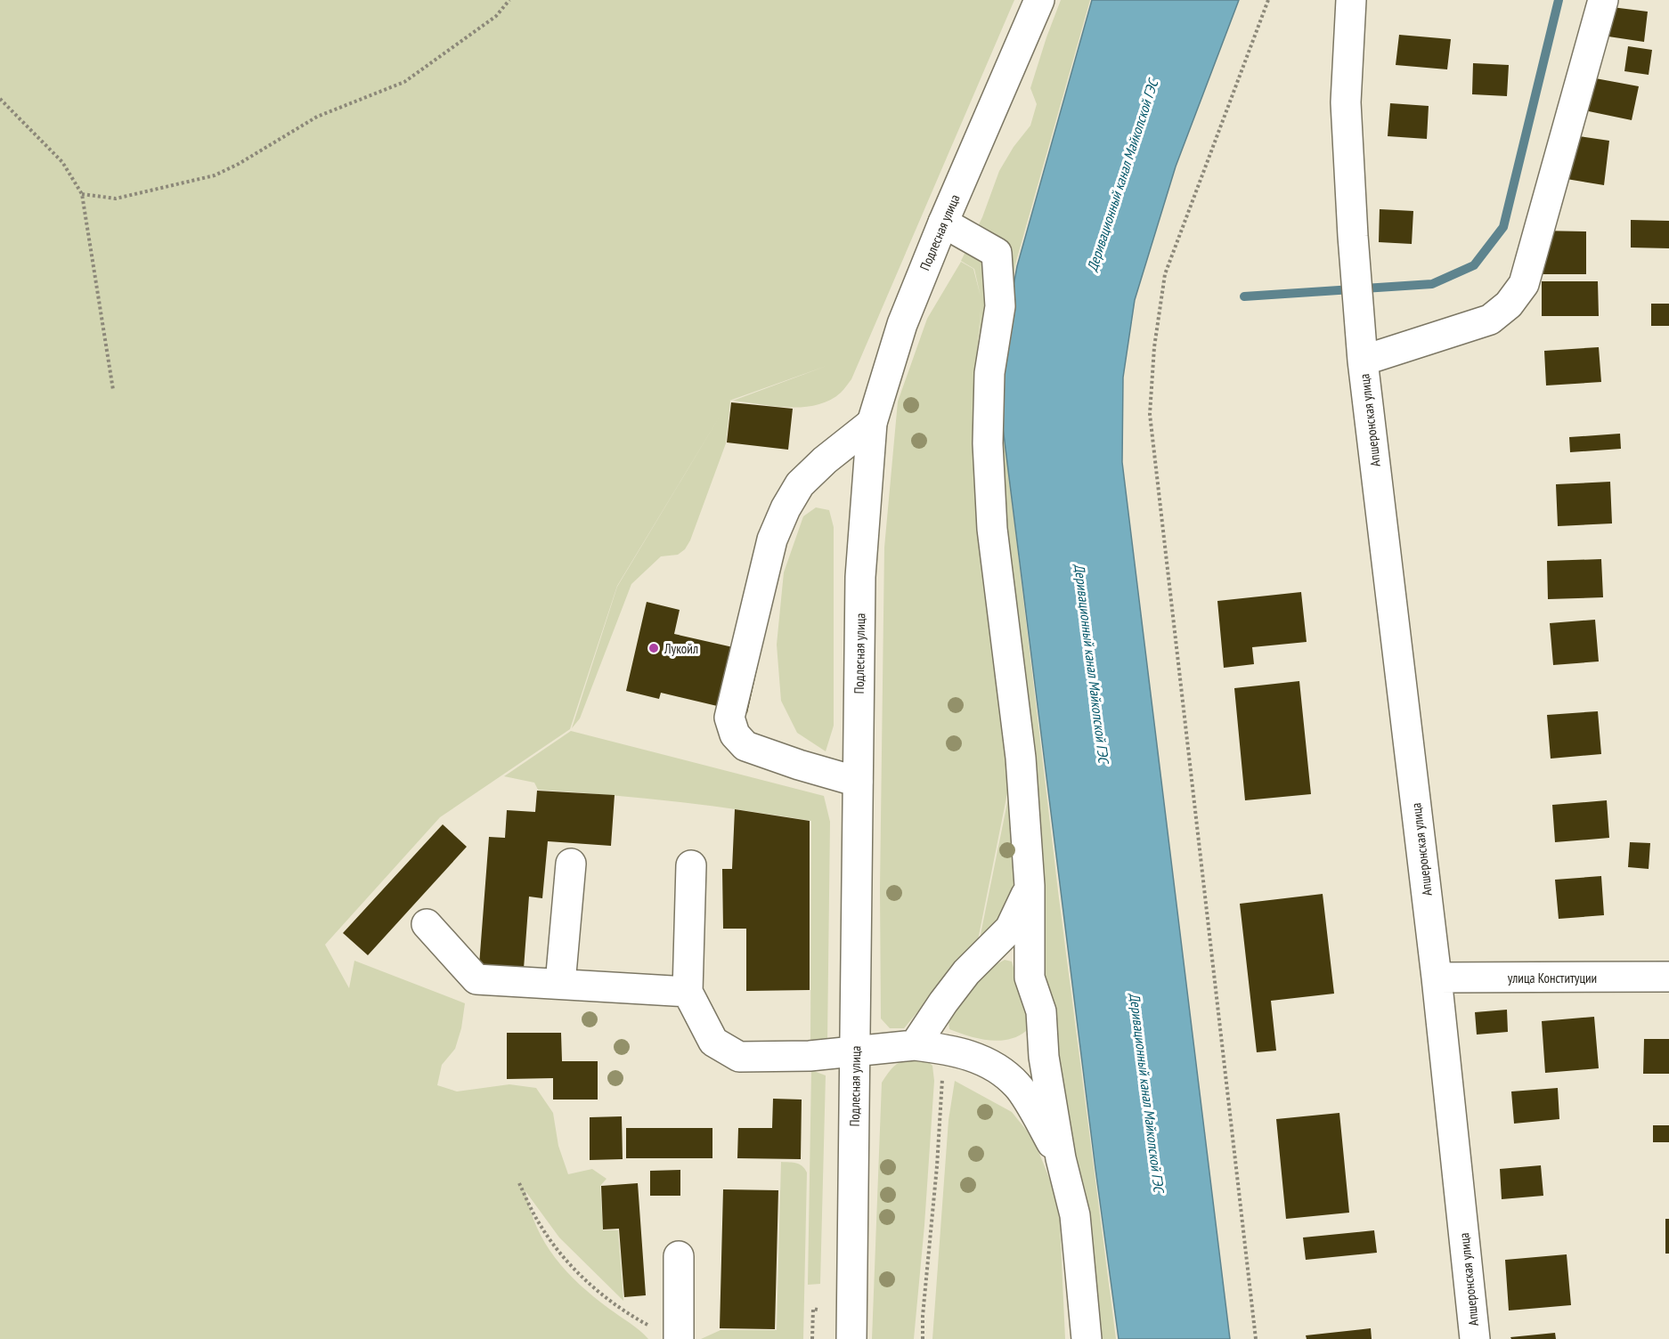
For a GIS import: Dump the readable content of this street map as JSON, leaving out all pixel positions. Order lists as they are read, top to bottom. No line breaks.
{"streets":{"street":["Подлесная улица","Апшеронская улица","улица Конституции"]},"crossings":[["Апшеронская улица","улица Конституции"]],"water":["Деривационный канал Майкопской ГЭС"],"places":["Лукойл"]}
